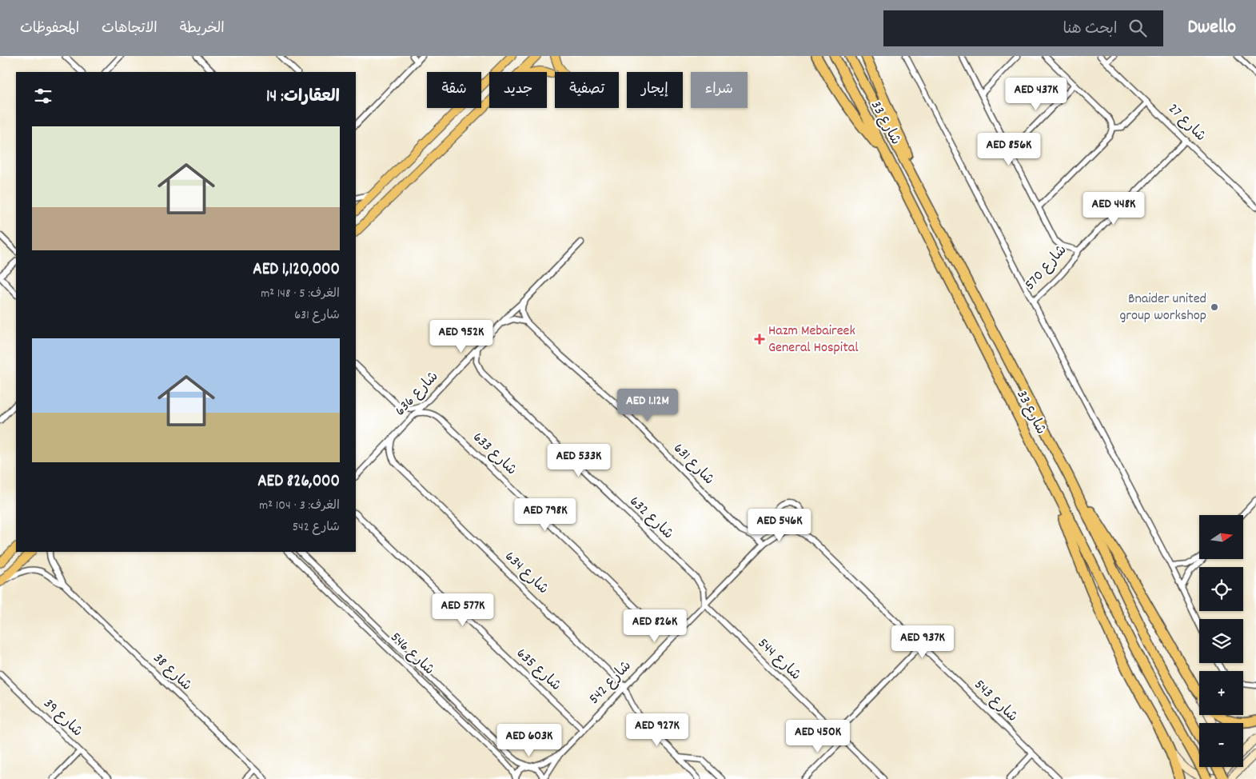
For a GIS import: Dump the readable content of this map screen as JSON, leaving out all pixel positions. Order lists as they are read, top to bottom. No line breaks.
{"streets":{"highway":["شارع 33"],"street":["شارع 27","شارع 570","شارع 636","شارع 633","شارع 631","شارع 632","شارع 634","شارع 546","شارع 544","شارع 635","شارع 38","شارع 542","شارع 543","شارع 39"]},"crossings":[["شارع 27","شارع 570"],["شارع 636","شارع 633"],["شارع 636","شارع 632"],["شارع 636","شارع 634"],["شارع 633","شارع 542"],["شارع 632","شارع 544"],["شارع 632","شارع 542"],["شارع 634","شارع 542"],["شارع 546","شارع 542"],["شارع 544","شارع 542"],["شارع 635","شارع 542"],["شارع 542","شارع 543"]],"places":{"other":["Bnaider united group workshop"],"health":["Hazm Mebaireek General Hospital"]},"north":"right","page":{"header":"Dwello","search":"ابحث هنا","nav":["الخريطة","الاتجاهات","المحفوظات"],"chip":["شراء","إيجار","تصفية","جديد","شقة"],"heading":"العقارات: 14","price":["AED 437K","AED 856K","AED 448K","AED 952K","AED 1.12M","AED 533K","AED 798K","AED 546K","AED 577K","AED 826K","AED 937K","AED 927K","AED 450K","AED 603K"],"list":[{"name":"AED 1,120,000","note":"الغرف: 5 · 148 m² · شارع 631"},{"name":"AED 826,000","note":"الغرف: 3 · 104 m² · شارع 542"}],"map_buttons":["+","−"]}}
